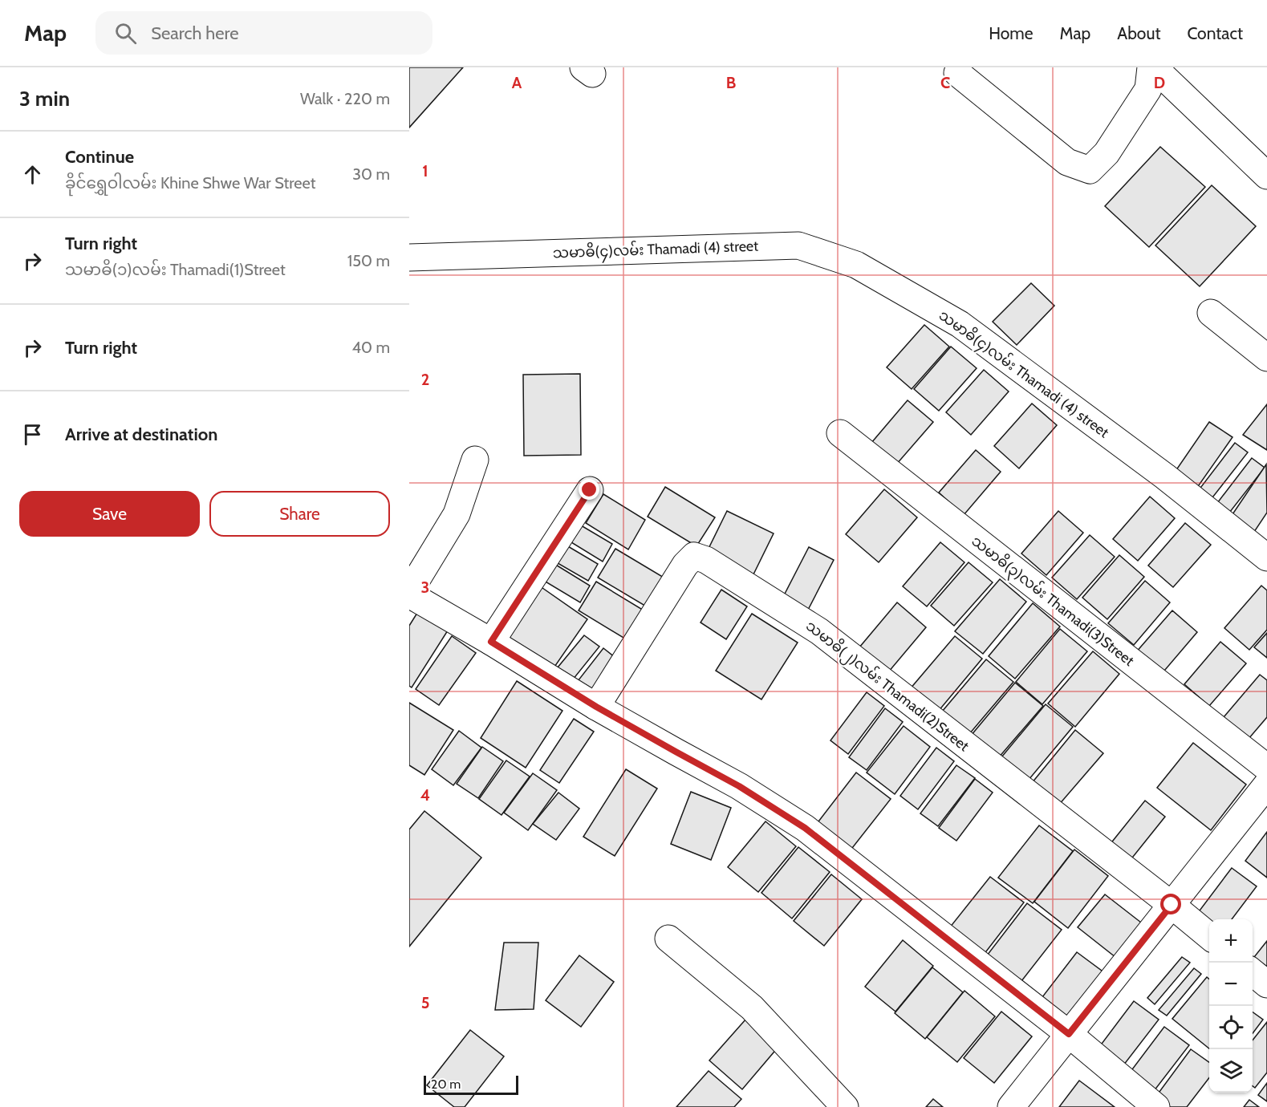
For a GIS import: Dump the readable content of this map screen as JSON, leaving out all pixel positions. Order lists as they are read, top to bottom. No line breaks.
{"streets":{"street":["သမာဓိ(၄)လမ်း Thamadi (4) street","သမာဓိ(၃)လမ်း Thamadi(3)Street","သမာဓိ(၂)လမ်း Thamadi(2)Street"]},"scale_bar":"20 m","page":{"header":"Map","search":"Search here","nav":["Home","Map","About","Contact"],"heading":["3 min","Walk · 220 m"],"list":[["Continue","ခိုင်ရွှေဝါလမ်း Khine Shwe War Street","30 m"],["Turn right","သမာဓိ(၁)လမ်း Thamadi(1)Street","150 m"],["Turn right","40 m"],"Arrive at destination"],"buttons":["Save","Share"],"map_buttons":["+","−"],"scale":"20 m"},"grid":{"columns":["A","B","C","D"],"rows":["1","2","3","4","5"]}}
